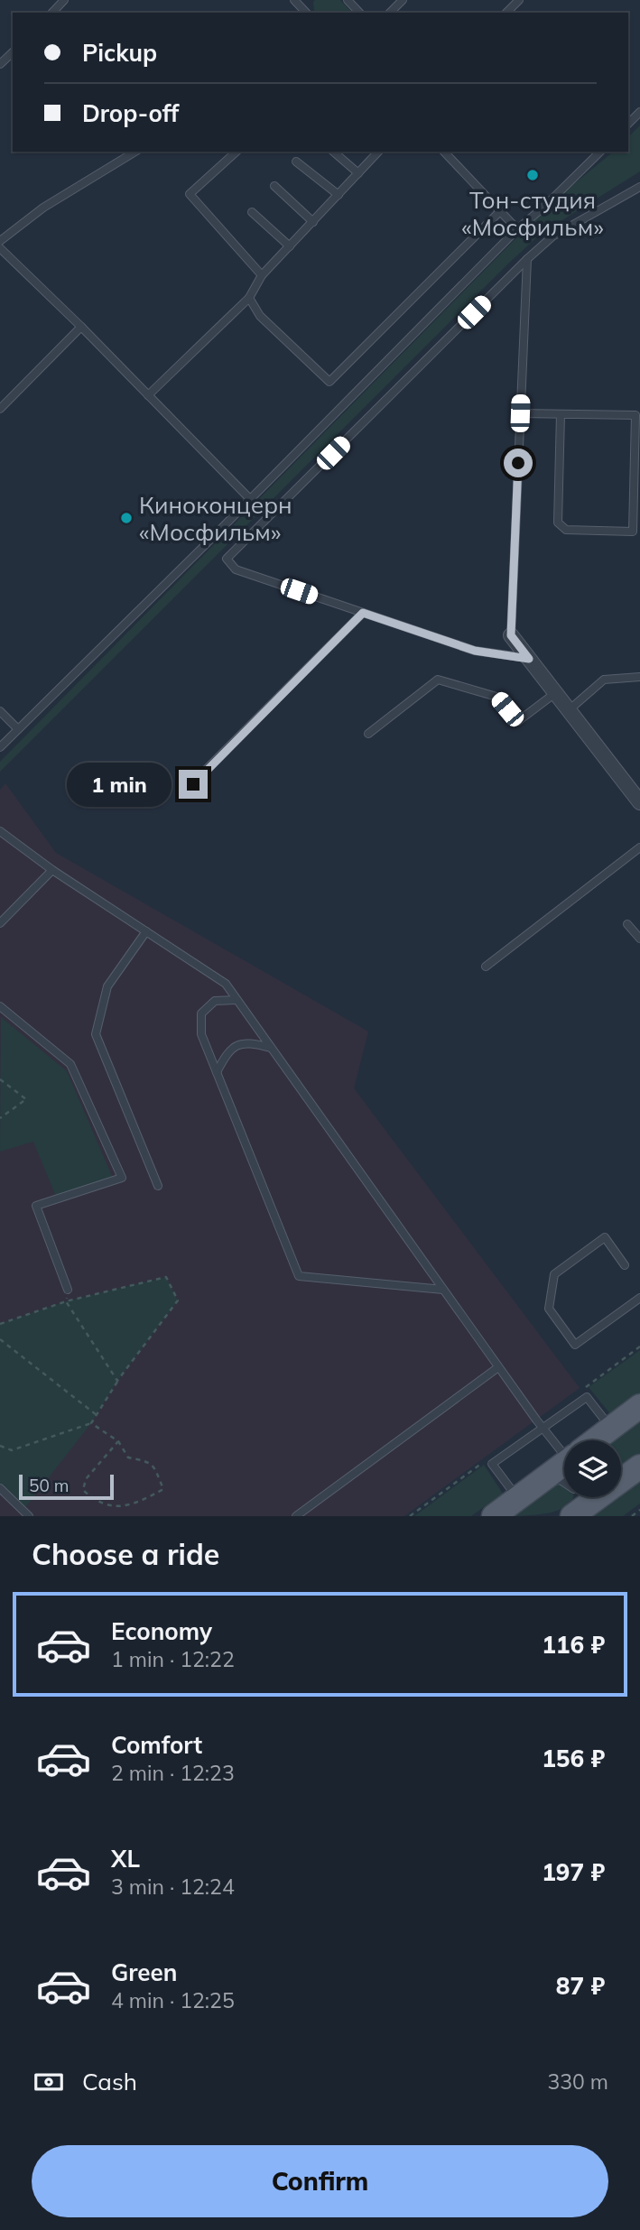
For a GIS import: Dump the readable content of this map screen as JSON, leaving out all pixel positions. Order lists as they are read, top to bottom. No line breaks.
{"places":["Тон-студия «Мосфильм»","Киноконцерн «Мосфильм»"],"scale_bar":"50 m","page":{"banner":["Pickup","Drop-off"],"bubble":"1 min","scale":"50 m","heading":"Choose a ride","list":[{"name":"Economy","note":"1 min · 12:22","value":"116 ₽"},{"name":"Comfort","note":"2 min · 12:23","value":"156 ₽"},{"name":"XL","note":"3 min · 12:24","value":"197 ₽"},{"name":"Green","note":"4 min · 12:25","value":"87 ₽"}],"pay":["Cash","330 m"],"buttons":"Confirm"}}
